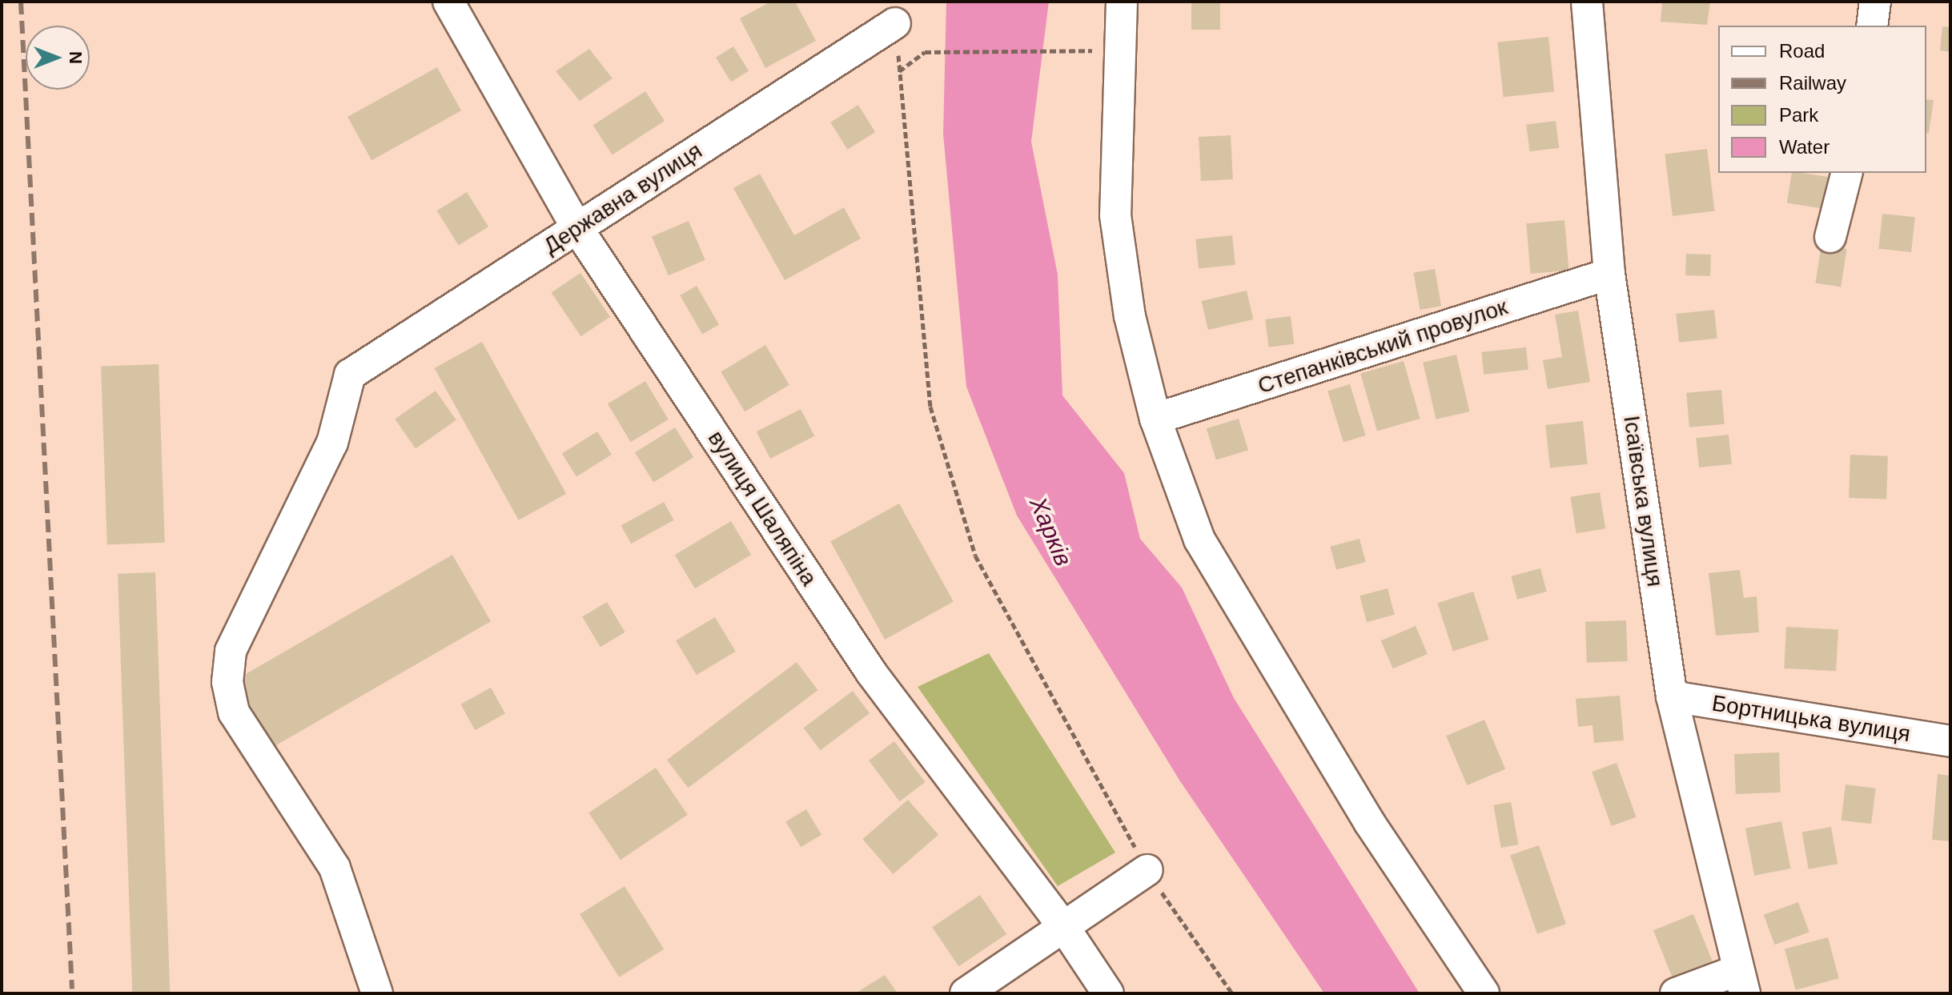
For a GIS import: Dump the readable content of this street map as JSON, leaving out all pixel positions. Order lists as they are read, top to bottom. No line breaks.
{"streets":{"street":["Державна вулиця","Степанківський провулок","Ісаївська вулиця","вулиця Шаляпіна","Бортницька вулиця"]},"crossings":[["Державна вулиця","вулиця Шаляпіна"],["Степанківський провулок","Ісаївська вулиця"],["Ісаївська вулиця","Бортницька вулиця"]],"water":["Харків"],"legend":["Road","Railway","Park","Water"],"north":"right"}
